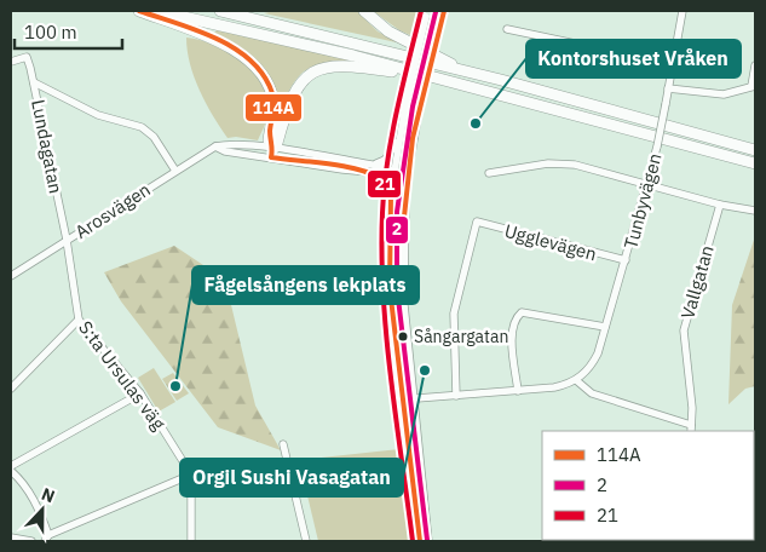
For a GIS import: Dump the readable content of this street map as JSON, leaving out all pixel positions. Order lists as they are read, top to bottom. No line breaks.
{"streets":{"street":["Lundagatan","Tunbyvägen","Arosvägen","Ugglevägen","Vallgatan","S:ta Ursulas väg"]},"crossings":[["Lundagatan","Arosvägen"],["Lundagatan","S:ta Ursulas väg"],["Tunbyvägen","Ugglevägen"],["Arosvägen","S:ta Ursulas väg"]],"places":["Kontorshuset Vråken","Sångargatan","Orgil Sushi Vasagatan","Fågelsångens lekplats"],"lines":["transit line 114A","transit line 21","transit line 2"],"legend":["114A","2","21"],"scale_bar":"100 m","north":"top"}
